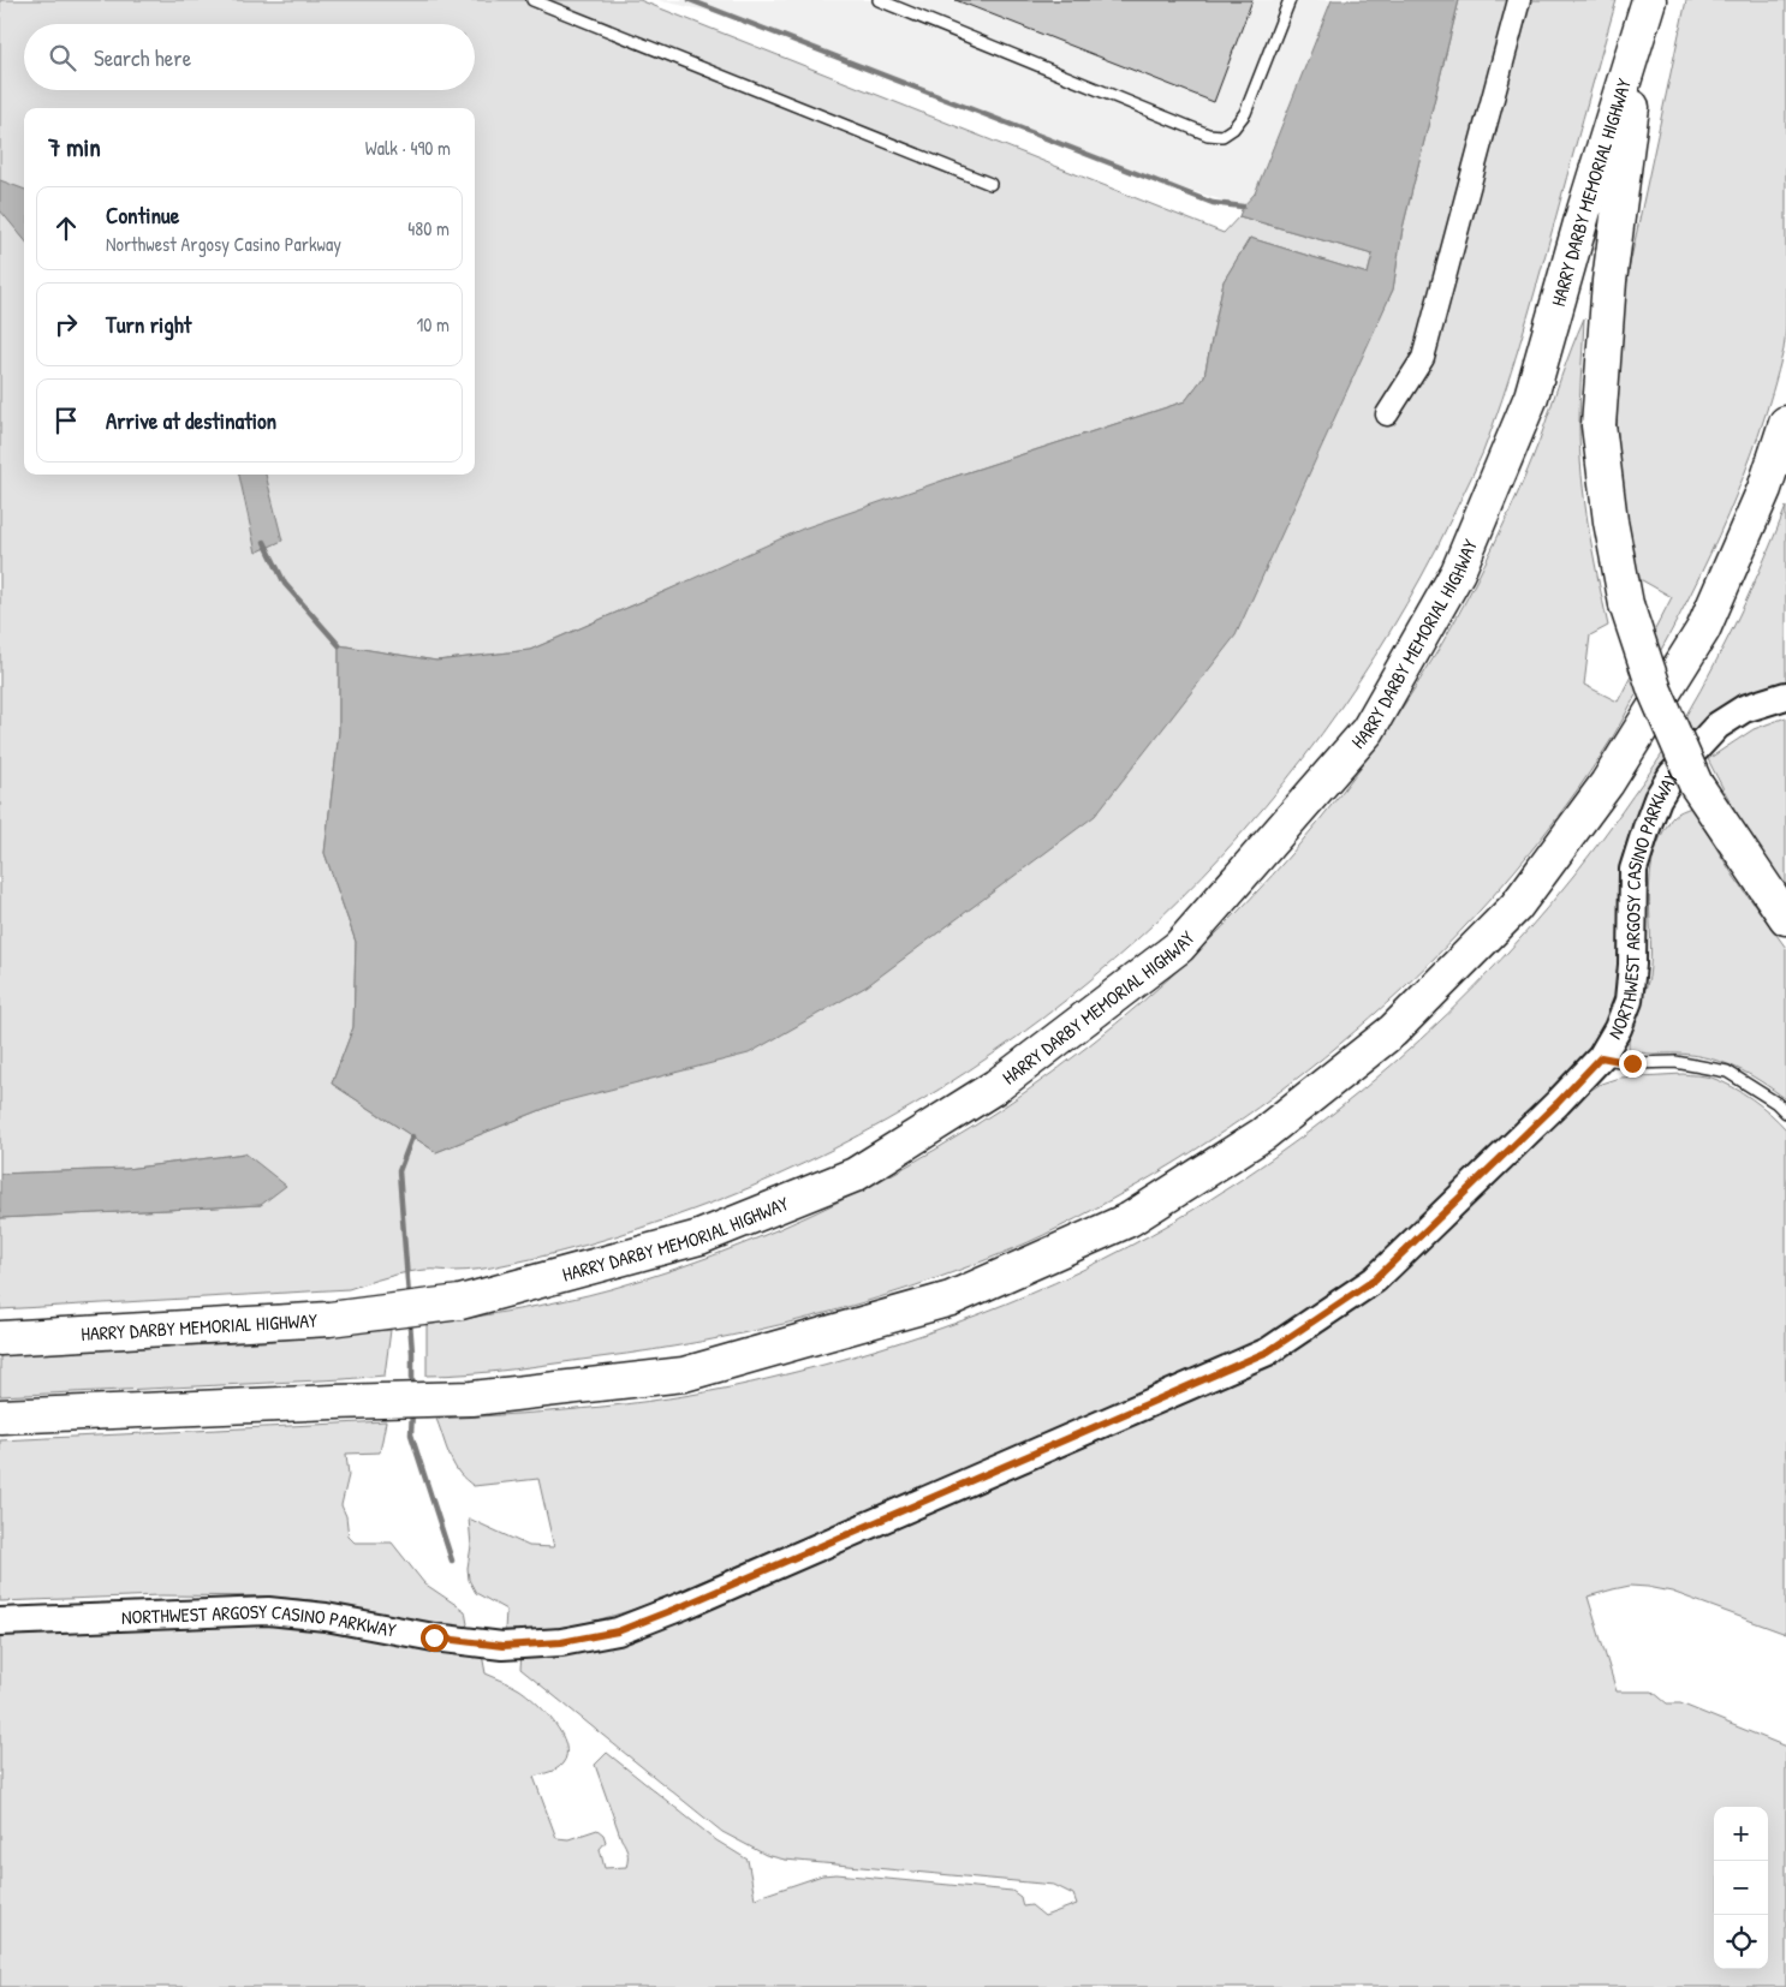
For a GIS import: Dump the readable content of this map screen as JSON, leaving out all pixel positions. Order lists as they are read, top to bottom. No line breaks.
{"streets":{"highway":["HARRY DARBY MEMORIAL HIGHWAY"],"street":["NORTHWEST ARGOSY CASINO PARKWAY"]},"page":{"search":"Search here","heading":["7 min","Walk · 490 m"],"list":[["Continue","Northwest Argosy Casino Parkway","480 m"],["Turn right","10 m"],"Arrive at destination"],"map_buttons":["+","−"]}}
